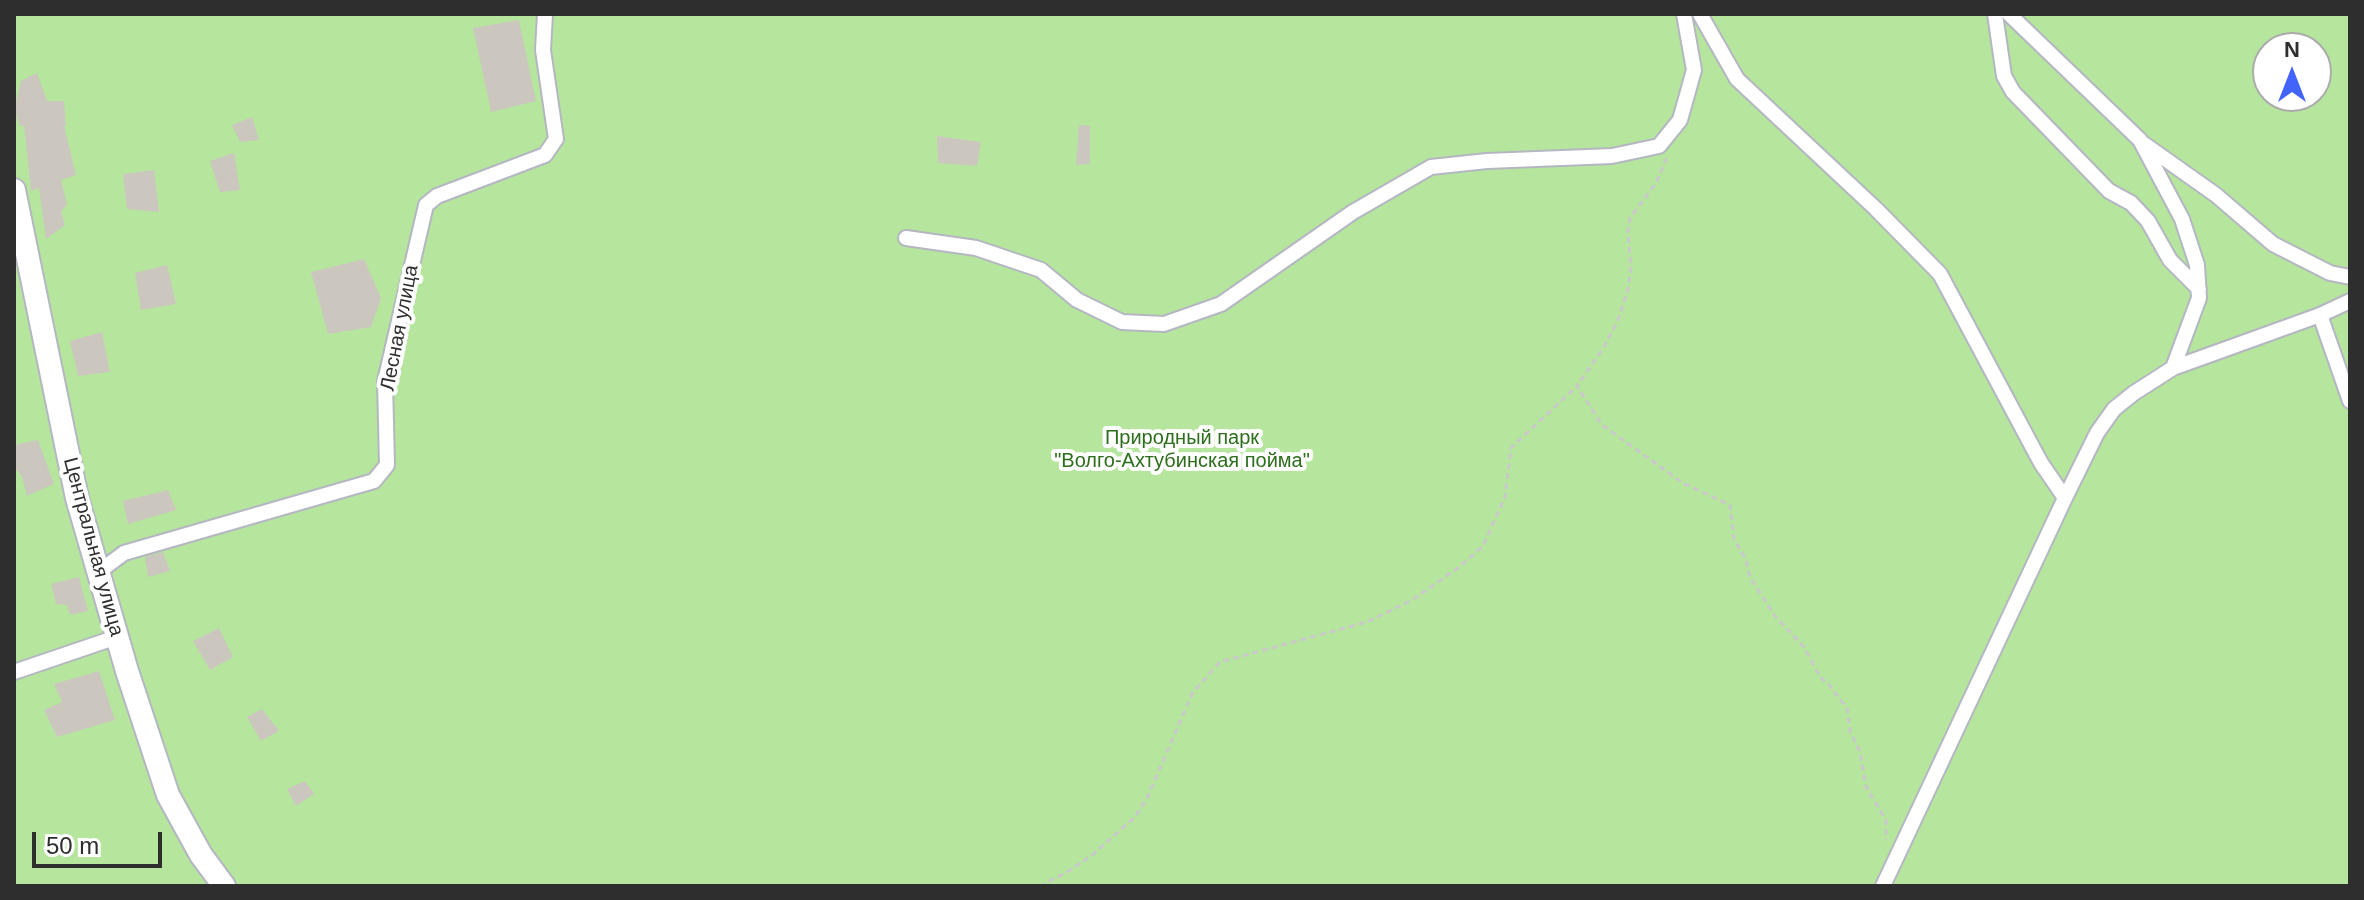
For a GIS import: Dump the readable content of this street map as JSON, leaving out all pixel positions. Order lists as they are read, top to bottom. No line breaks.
{"streets":{"street":["Лесная улица","Центральная улица"]},"crossings":[["Лесная улица","Центральная улица"]],"parks":["Природный парк \"Волго-Ахтубинская пойма\""],"scale_bar":"50 m","north":"top"}
